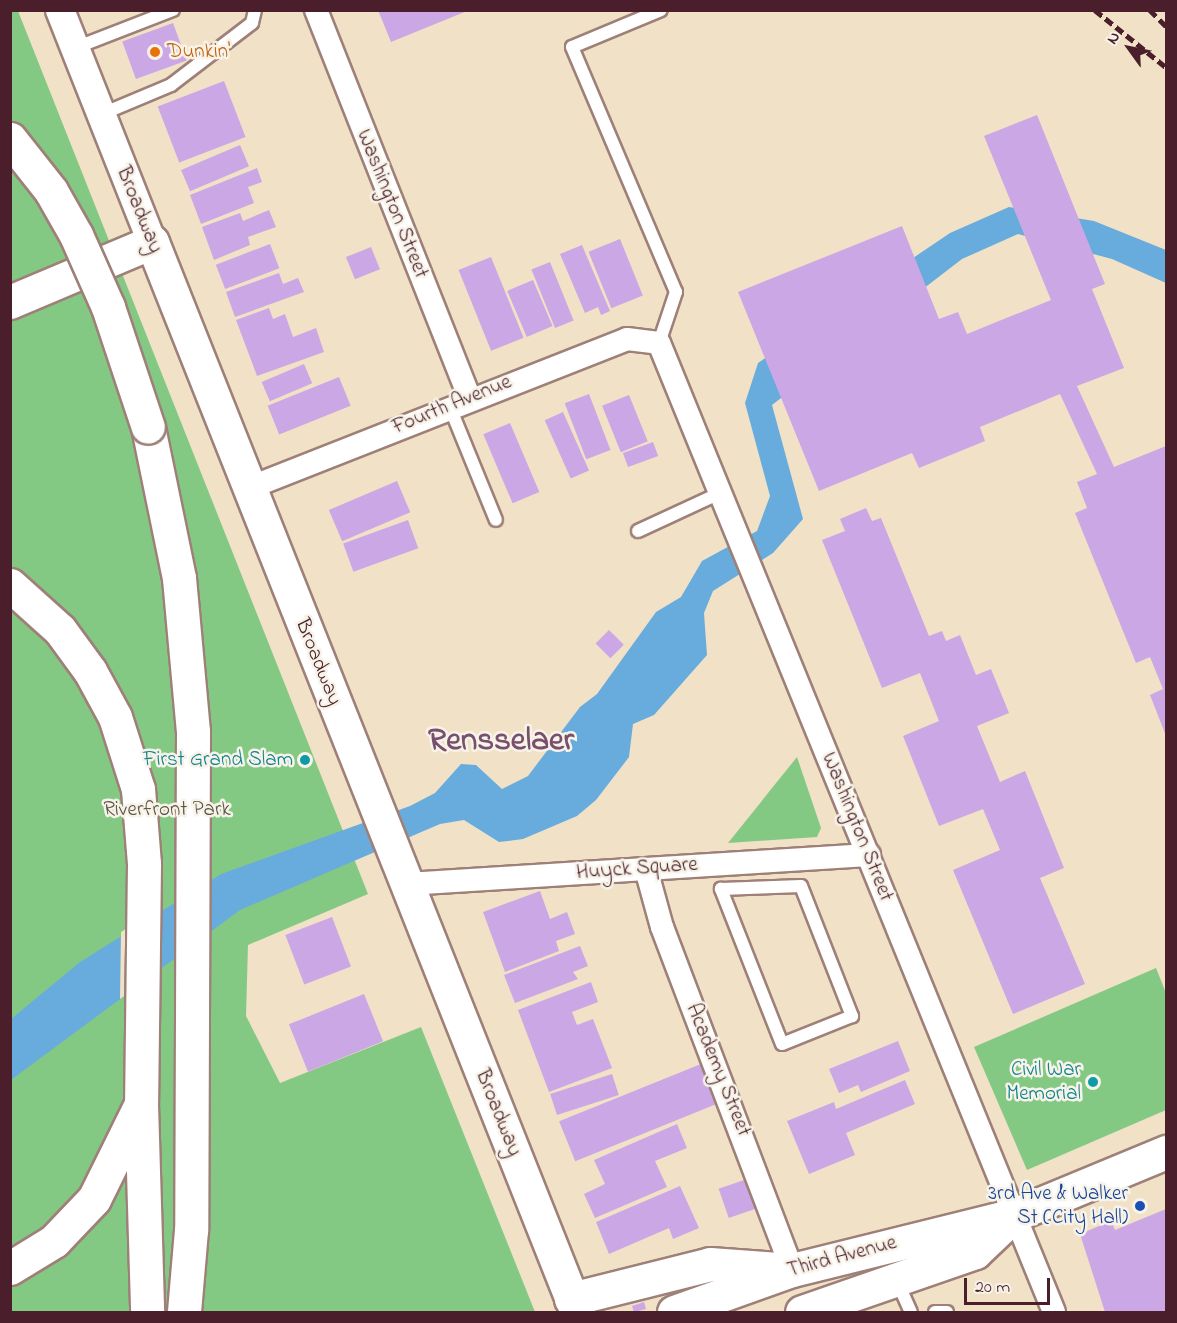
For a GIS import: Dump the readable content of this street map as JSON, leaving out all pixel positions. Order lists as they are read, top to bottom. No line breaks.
{"streets":{"main road":["Broadway","Third Avenue"],"street":["Washington Street","Fourth Avenue","Huyck Square","Academy Street"]},"crossings":[["Washington Street","Fourth Avenue"],["Washington Street","Huyck Square"],["Washington Street","Third Avenue"],["Broadway","Fourth Avenue"],["Broadway","Huyck Square"],["Huyck Square","Academy Street"],["Academy Street","Third Avenue"]],"districts":["Rensselaer"],"parks":["Riverfront Park"],"places":["Dunkin'","First Grand Slam","Civil War Memorial","3rd Ave & Walker St (City Hall)"],"scale_bar":"20 m","north":"top left"}
